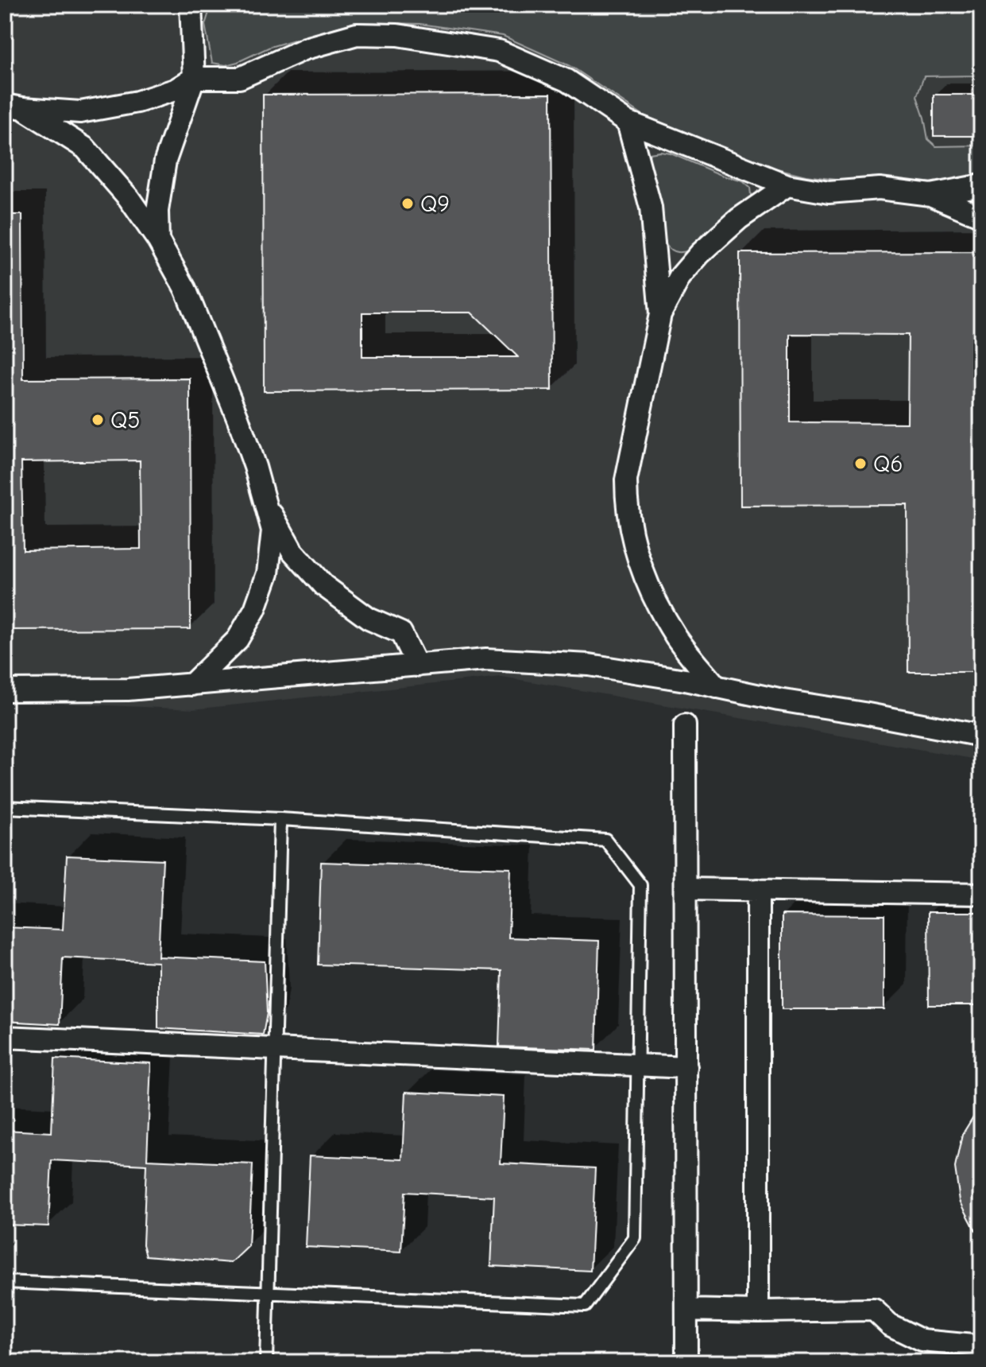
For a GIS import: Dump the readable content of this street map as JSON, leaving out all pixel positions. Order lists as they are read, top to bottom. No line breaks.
{"places":["Q9","Q5","Q6"]}
